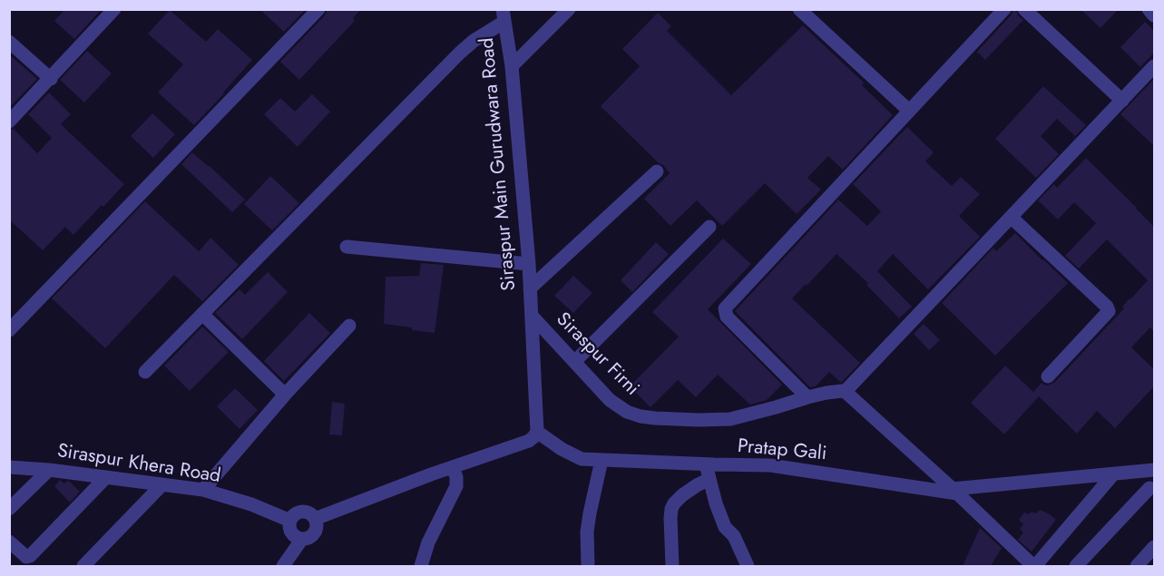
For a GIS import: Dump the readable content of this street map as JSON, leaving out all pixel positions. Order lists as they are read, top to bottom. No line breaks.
{"streets":{"street":["Siraspur Main Gurudwara Road","Siraspur Firni","Pratap Gali","Siraspur Khera Road"]},"crossings":[["Siraspur Main Gurudwara Road","Siraspur Firni"],["Siraspur Firni","Pratap Gali"]]}
